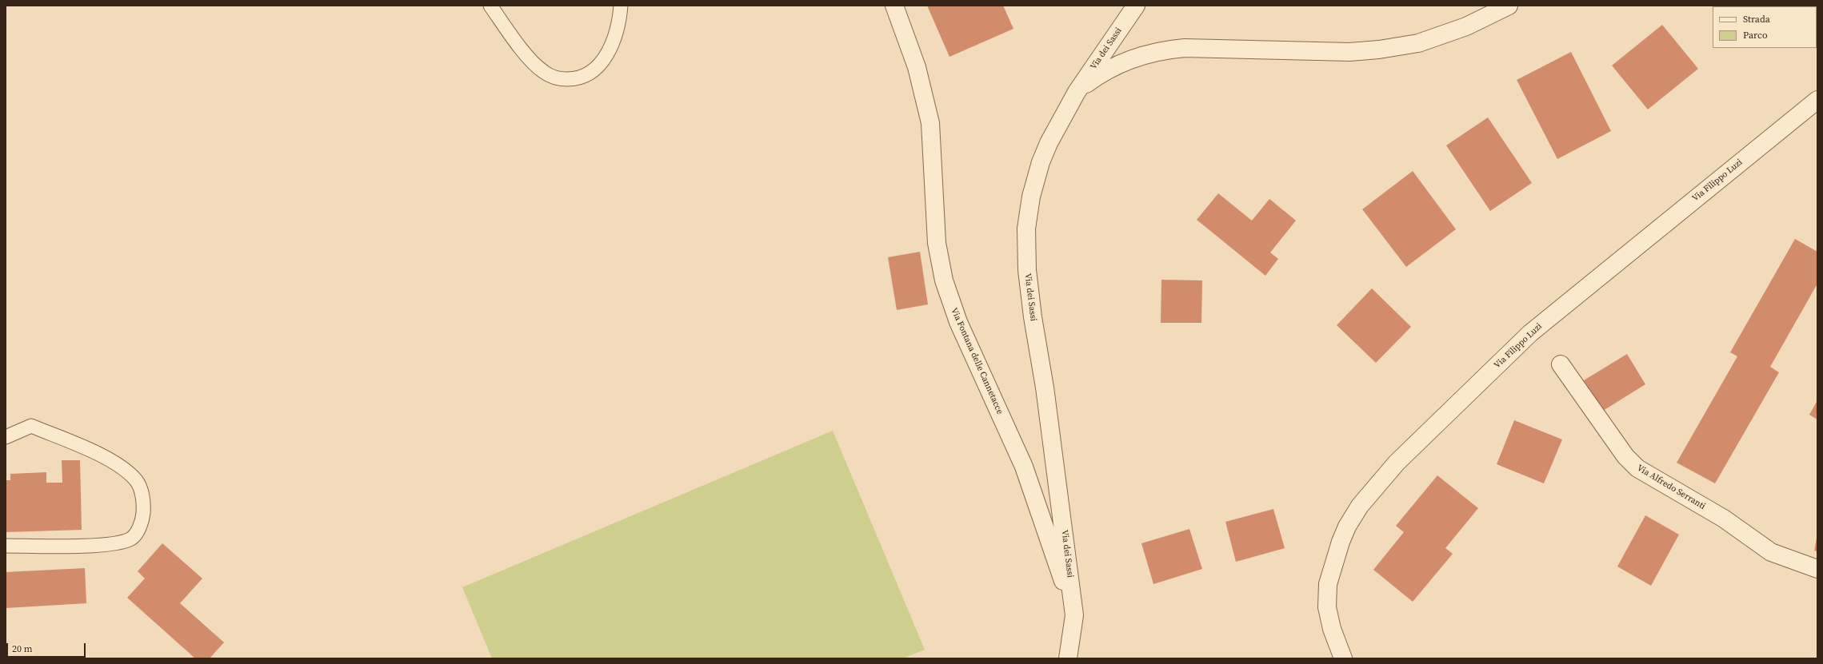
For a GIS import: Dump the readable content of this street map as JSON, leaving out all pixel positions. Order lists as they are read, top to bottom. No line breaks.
{"streets":{"street":["Via dei Sassi","Via Filippo Luzi","Via Fontana delle Cannetacce","Via Alfredo Serranti"]},"crossings":[["Via dei Sassi","Via Fontana delle Cannetacce"]],"legend":["Strada","Parco"],"scale_bar":"20 m"}
